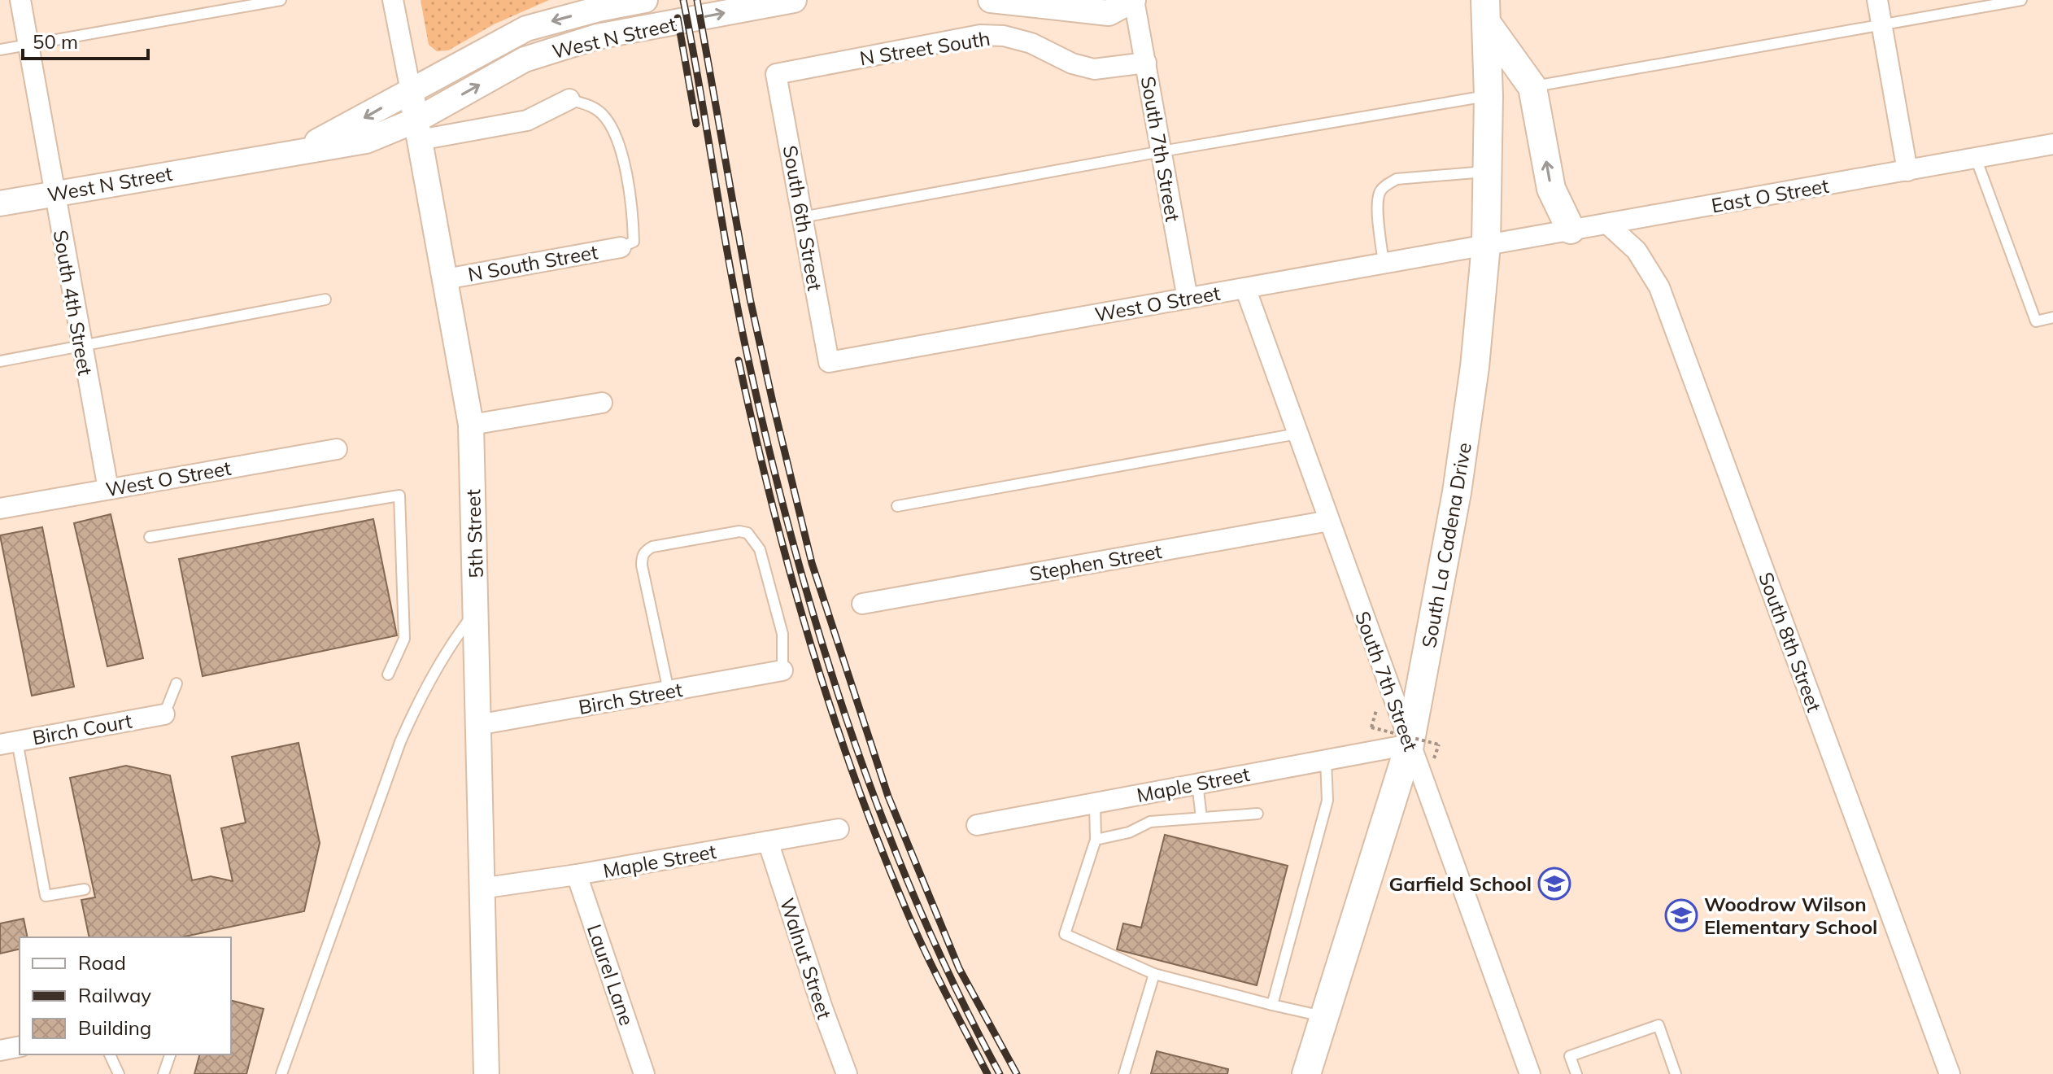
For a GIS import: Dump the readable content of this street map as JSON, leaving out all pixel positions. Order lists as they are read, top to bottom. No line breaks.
{"streets":{"main road":["South La Cadena Drive"],"street":["West N Street","N Street South","South 7th Street","East O Street","South 6th Street","N South Street","South 4th Street","West O Street","5th Street","Stephen Street","South 8th Street","Birch Street","Birch Court","Maple Street","Walnut Street","Laurel Lane"]},"crossings":[["West N Street","South 4th Street"],["West N Street","5th Street"],["N Street South","South 7th Street"],["N Street South","South 6th Street"],["South 7th Street","West O Street"],["South 7th Street","South La Cadena Drive"],["South 7th Street","Stephen Street"],["South 7th Street","Maple Street"],["East O Street","West O Street"],["East O Street","South La Cadena Drive"],["East O Street","South 8th Street"],["South 6th Street","West O Street"],["N South Street","5th Street"],["South 4th Street","West O Street"],["West O Street","South La Cadena Drive"],["5th Street","Birch Street"],["5th Street","Maple Street"],["South La Cadena Drive","Maple Street"],["Maple Street","Walnut Street"],["Maple Street","Laurel Lane"]],"places":{"school or university":["Garfield School","Woodrow Wilson Elementary School"]},"legend":["Road","Railway","Building"],"scale_bar":"50 m"}
